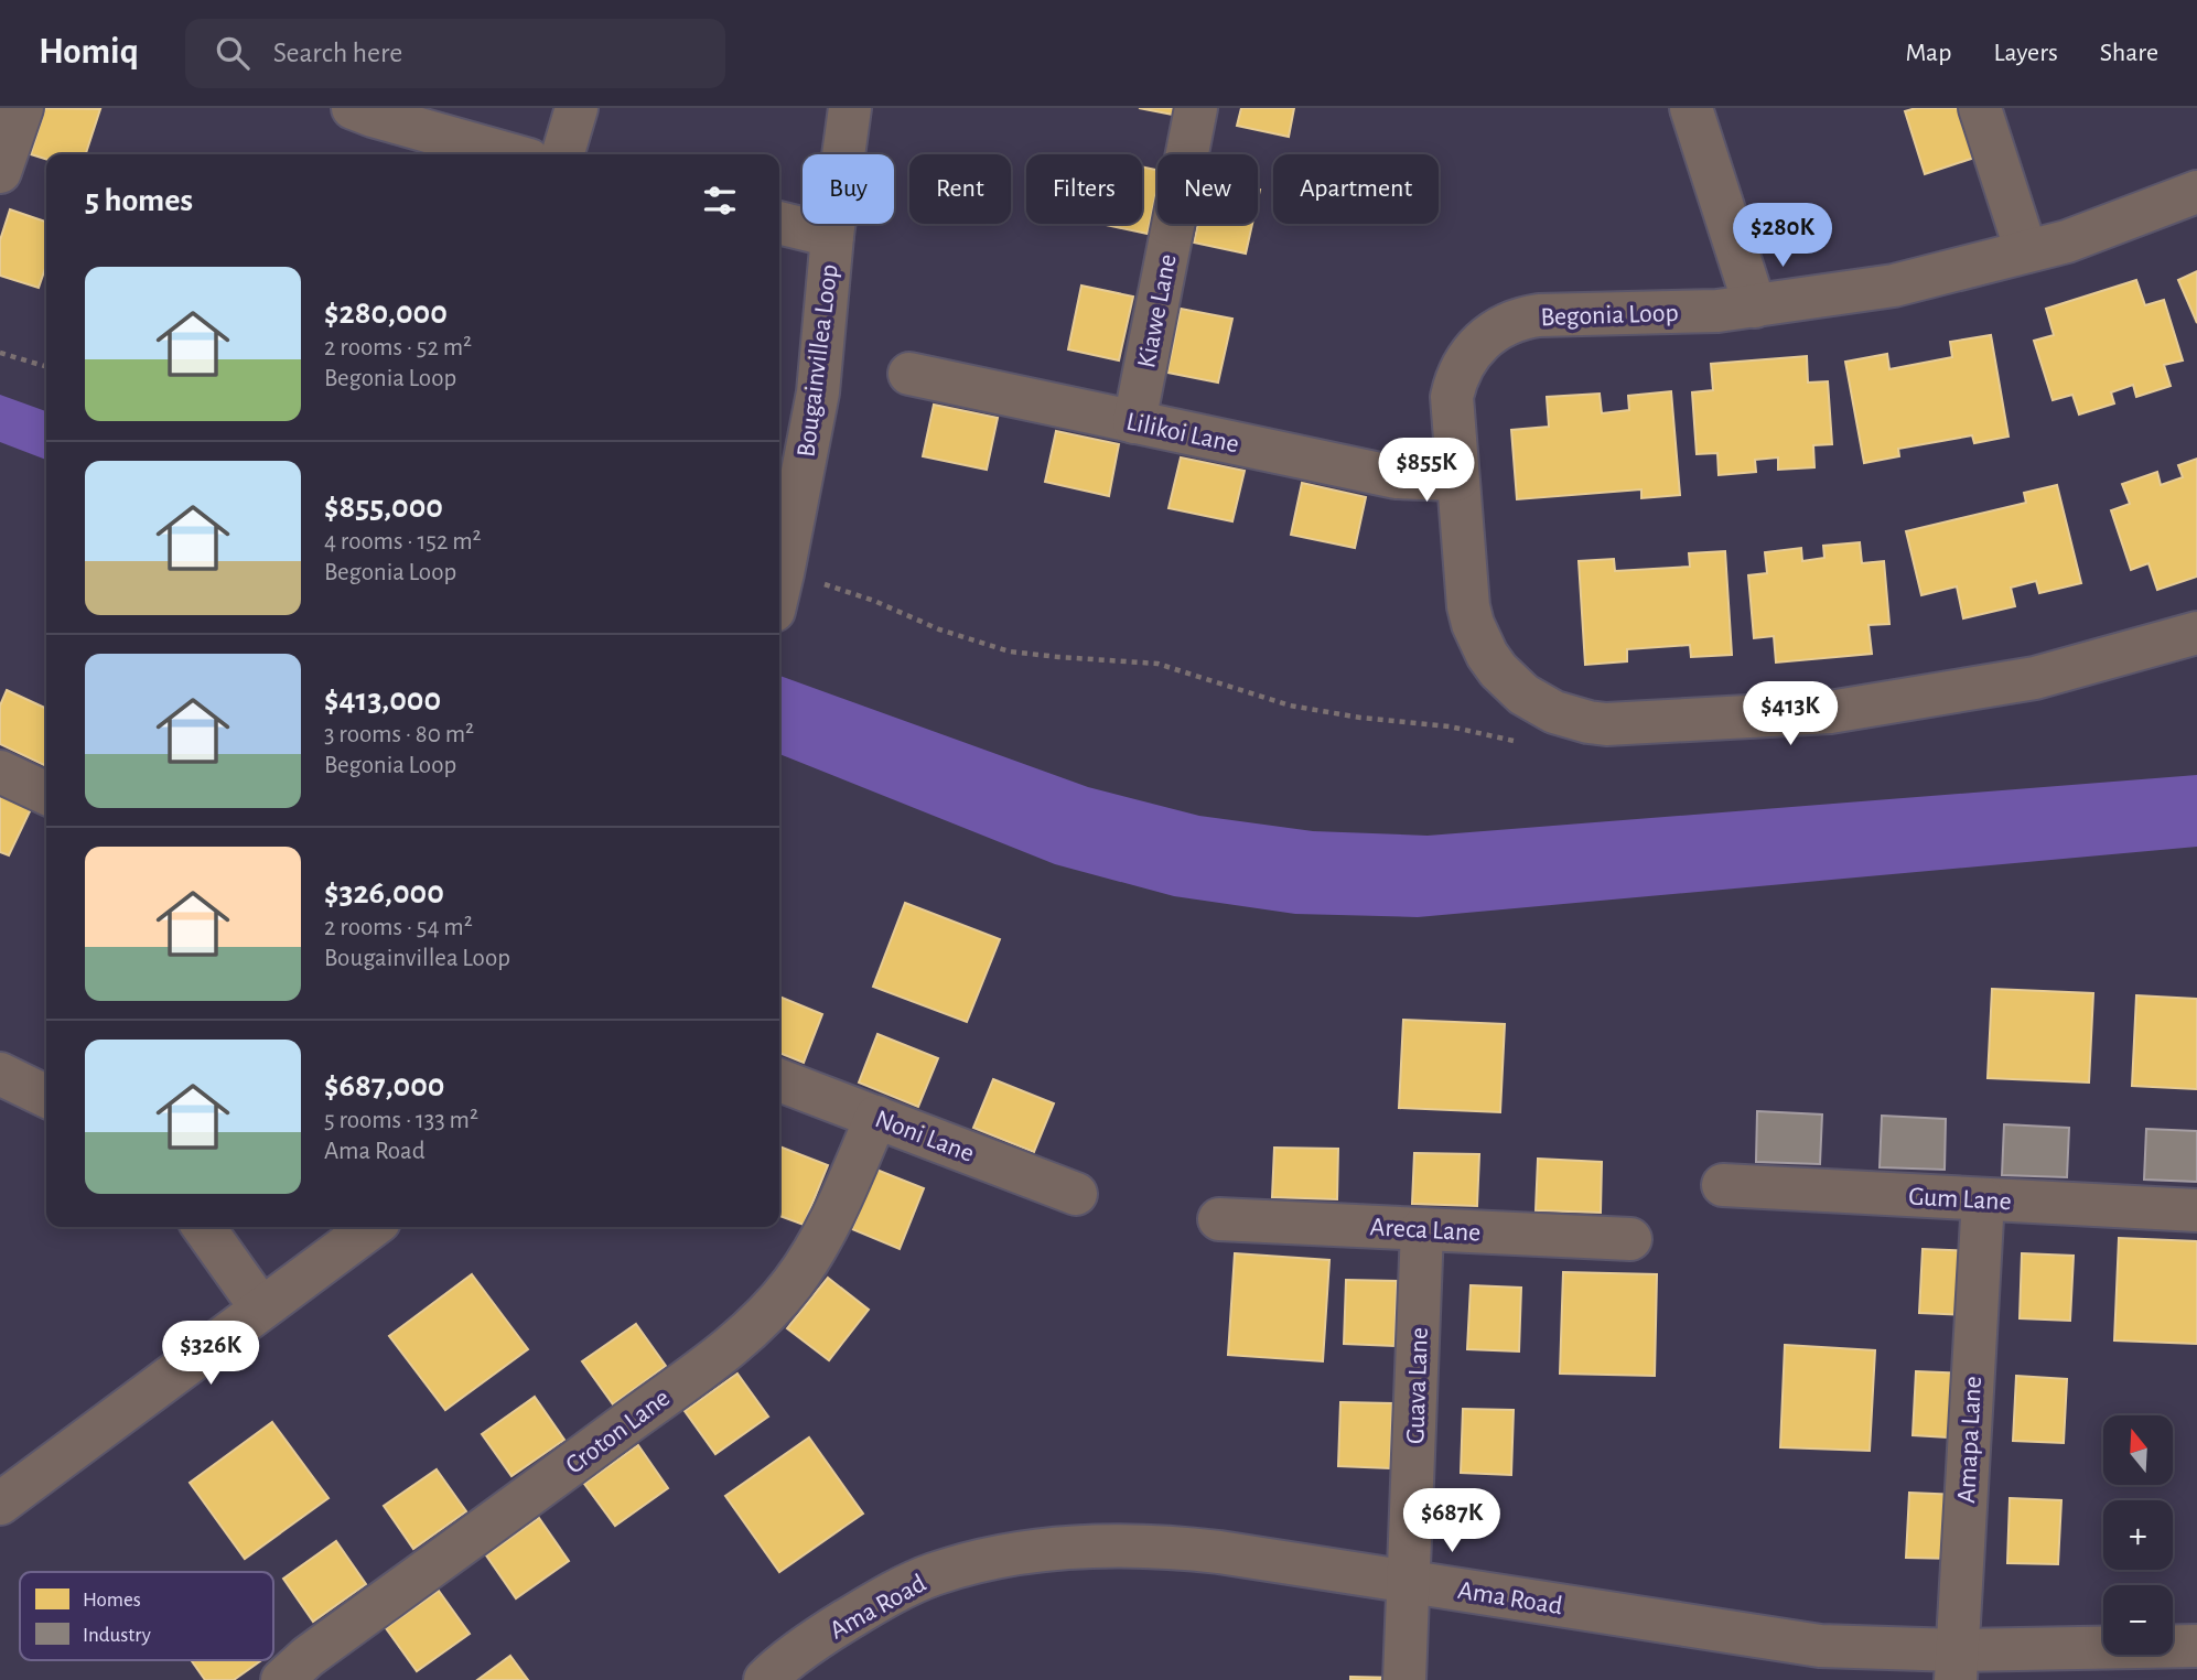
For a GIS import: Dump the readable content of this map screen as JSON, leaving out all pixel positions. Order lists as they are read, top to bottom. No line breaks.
{"streets":{"street":["Kiawe Lane","Begonia Loop","Bougainvillea Loop","Lilikoi Lane","Noni Lane","Gum Lane","Areca Lane","Guava Lane","Croton Lane","Amapa Lane","Ama Road"]},"crossings":[["Kiawe Lane","Lilikoi Lane"],["Begonia Loop","Lilikoi Lane"],["Noni Lane","Croton Lane"],["Gum Lane","Amapa Lane"],["Areca Lane","Guava Lane"],["Guava Lane","Ama Road"],["Amapa Lane","Ama Road"]],"legend":["Homes","Industry"],"north":"top","page":{"header":"Homiq","search":"Search here","nav":["Map","Layers","Share"],"chip":["Buy","Rent","Filters","New","Apartment"],"heading":"5 homes","price":["$280K","$855K","$413K","$326K","$687K"],"list":[{"name":"$280,000","note":"2 rooms · 52 m² · Begonia Loop"},{"name":"$855,000","note":"4 rooms · 152 m² · Begonia Loop"},{"name":"$413,000","note":"3 rooms · 80 m² · Begonia Loop"},{"name":"$326,000","note":"2 rooms · 54 m² · Bougainvillea Loop"},{"name":"$687,000","note":"5 rooms · 133 m² · Ama Road"}],"map_buttons":["+","−"]}}
